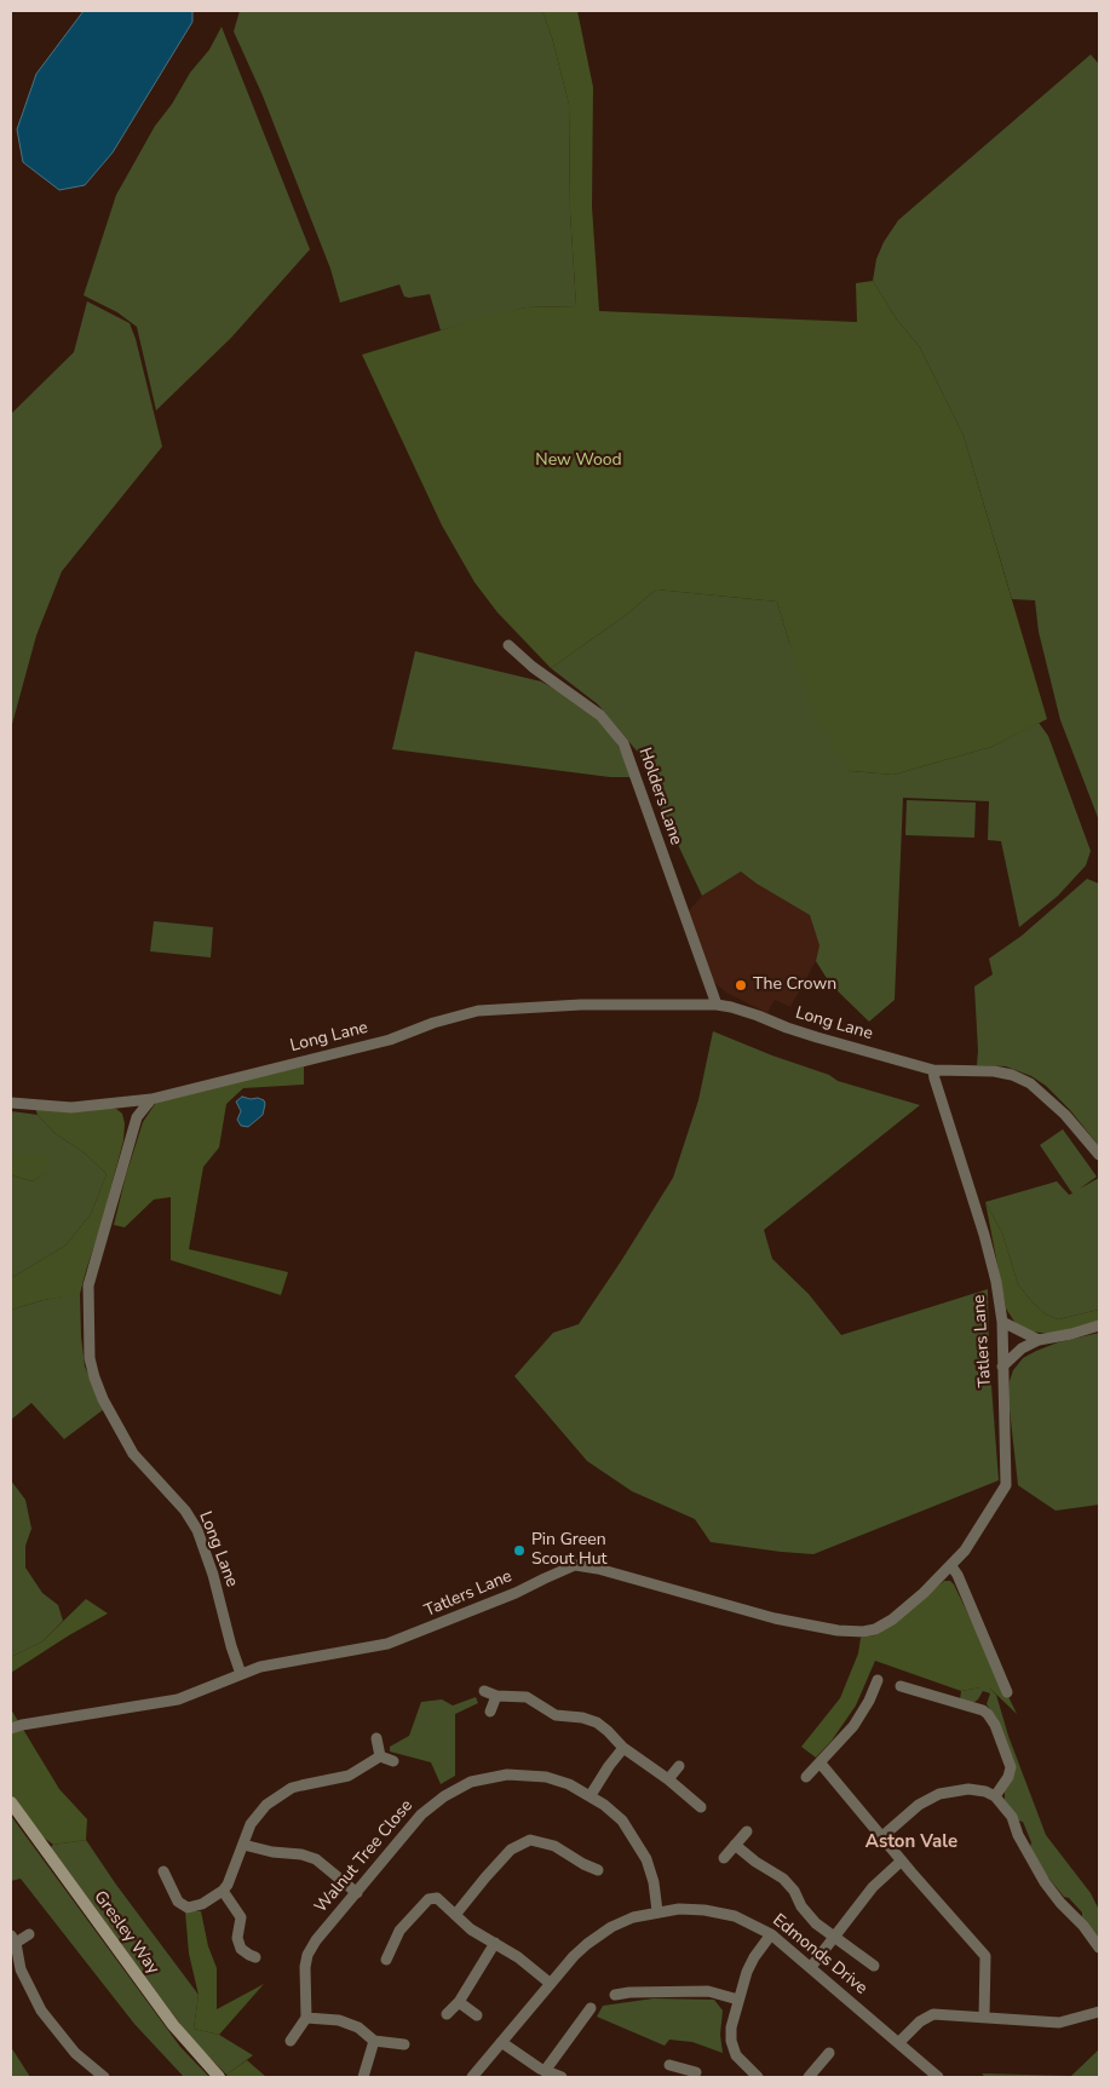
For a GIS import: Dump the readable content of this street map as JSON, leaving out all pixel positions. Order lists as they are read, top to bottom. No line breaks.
{"streets":{"street":["Holders Lane","Long Lane","Tatlers Lane","Walnut Tree Close","Gresley Way","Edmonds Drive"]},"crossings":[["Holders Lane","Long Lane"],["Long Lane","Tatlers Lane"],["Walnut Tree Close","Edmonds Drive"]],"districts":["Aston Vale"],"parks":["New Wood"],"places":["The Crown","Pin Green Scout Hut"]}
